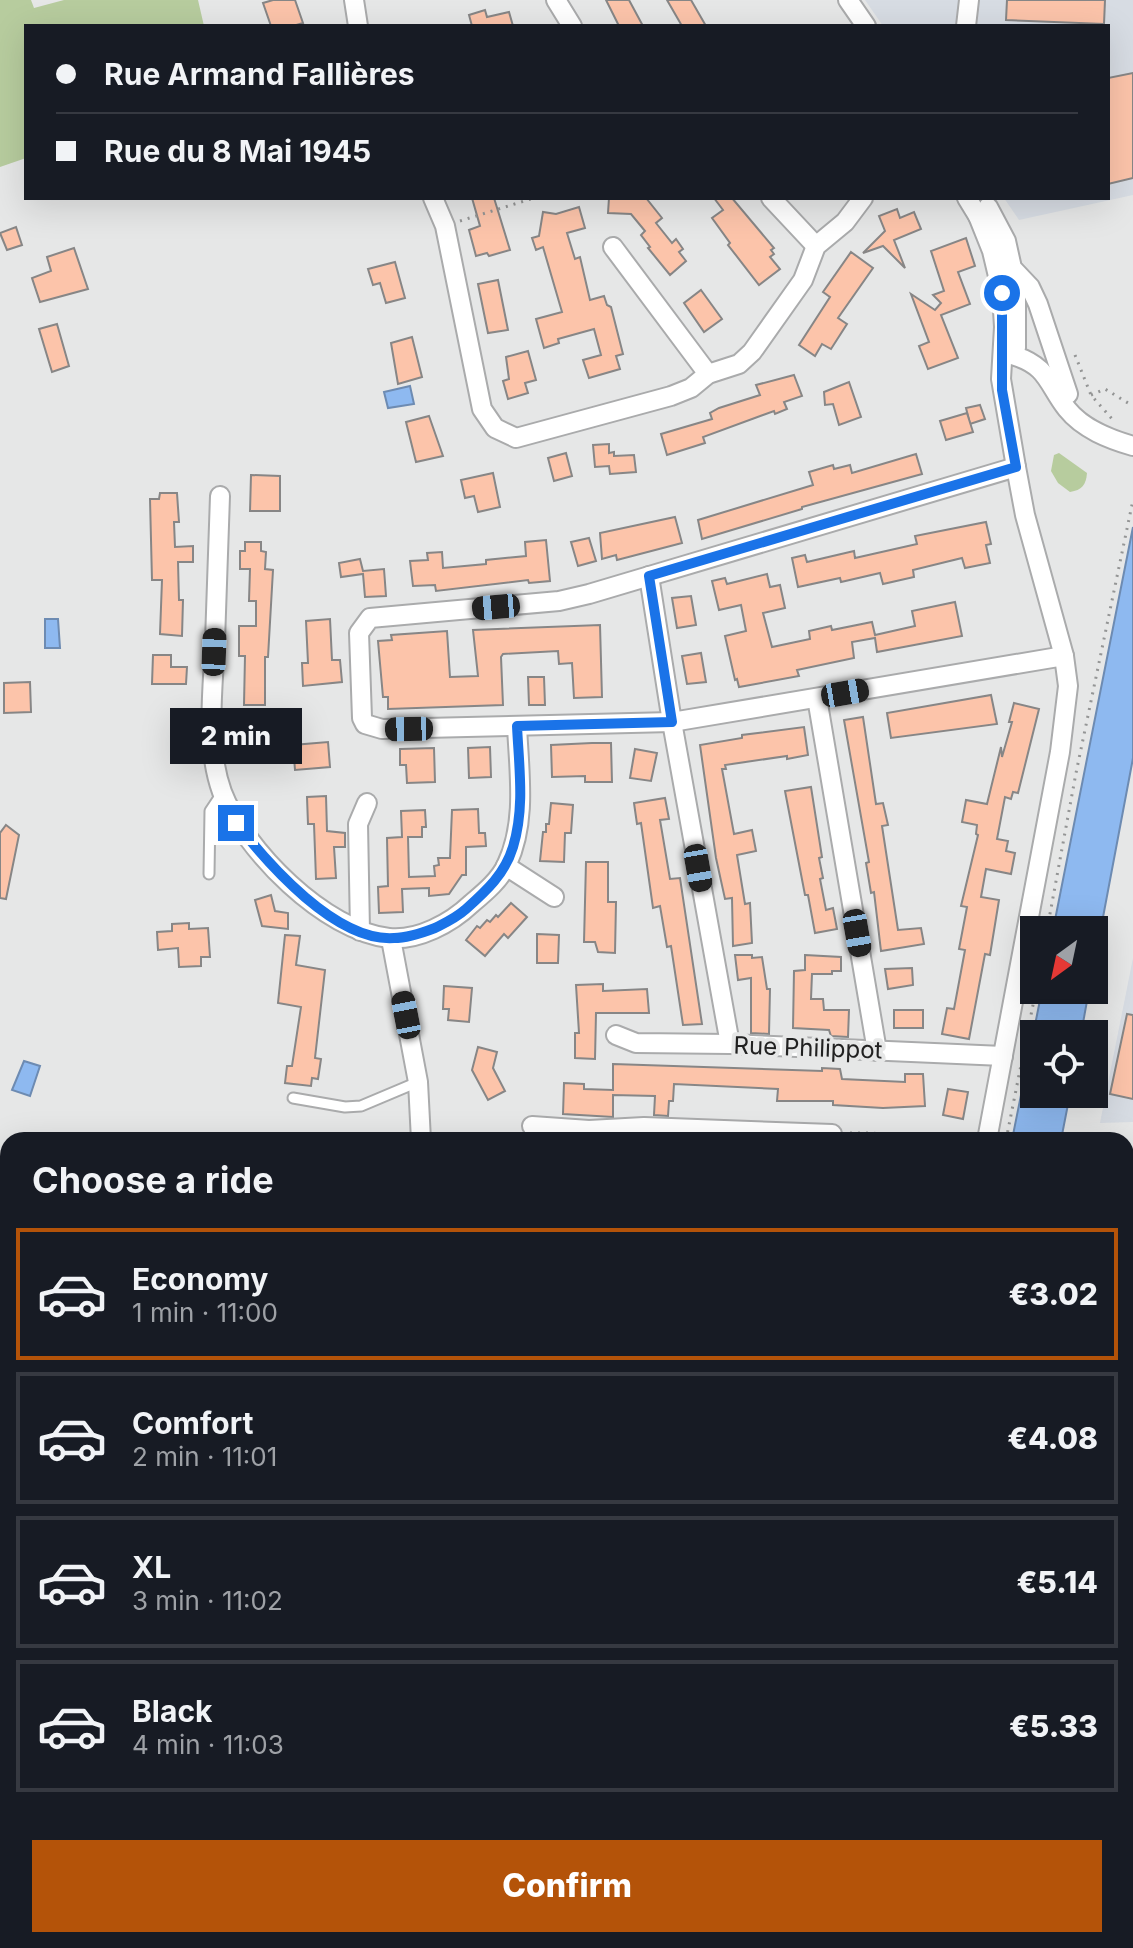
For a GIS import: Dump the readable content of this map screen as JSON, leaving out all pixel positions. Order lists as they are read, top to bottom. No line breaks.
{"streets":{"street":["Rue Philippot"]},"north":"bottom left","page":{"banner":["Rue Armand Fallières","Rue du 8 Mai 1945"],"bubble":"2 min","heading":"Choose a ride","list":[{"name":"Economy","note":"1 min · 11:00","value":"€3.02"},{"name":"Comfort","note":"2 min · 11:01","value":"€4.08"},{"name":"XL","note":"3 min · 11:02","value":"€5.14"},{"name":"Black","note":"4 min · 11:03","value":"€5.33"}],"buttons":"Confirm"}}
